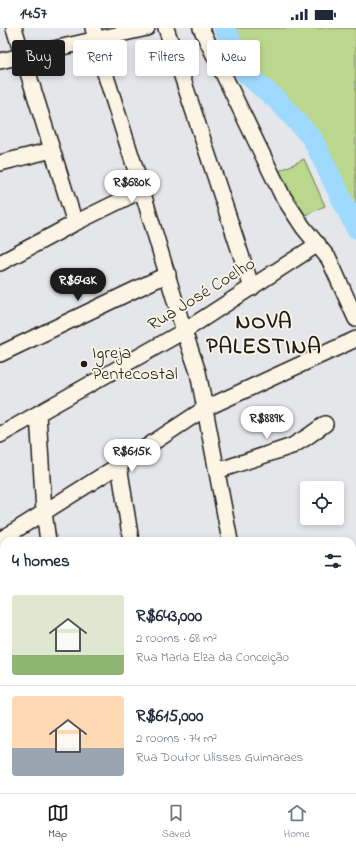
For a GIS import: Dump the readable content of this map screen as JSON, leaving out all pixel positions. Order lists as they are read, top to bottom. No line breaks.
{"streets":{"street":["Rua José Coelho"]},"districts":["NOVA PALESTINA"],"places":["Igreja Pentecostal"],"page":{"status":"14:57","chip":["Buy","Rent","Filters","New"],"price":["R$680K","R$643K","R$889K","R$615K"],"heading":"4 homes","list":[{"name":"R$643,000","note":"2 rooms · 68 m² · Rua Maria Elza da Conceição"},{"name":"R$615,000","note":"2 rooms · 74 m² · Rua Doutor Ulisses Guimaraes"}],"tabs":["Map","Saved","Home"]}}
